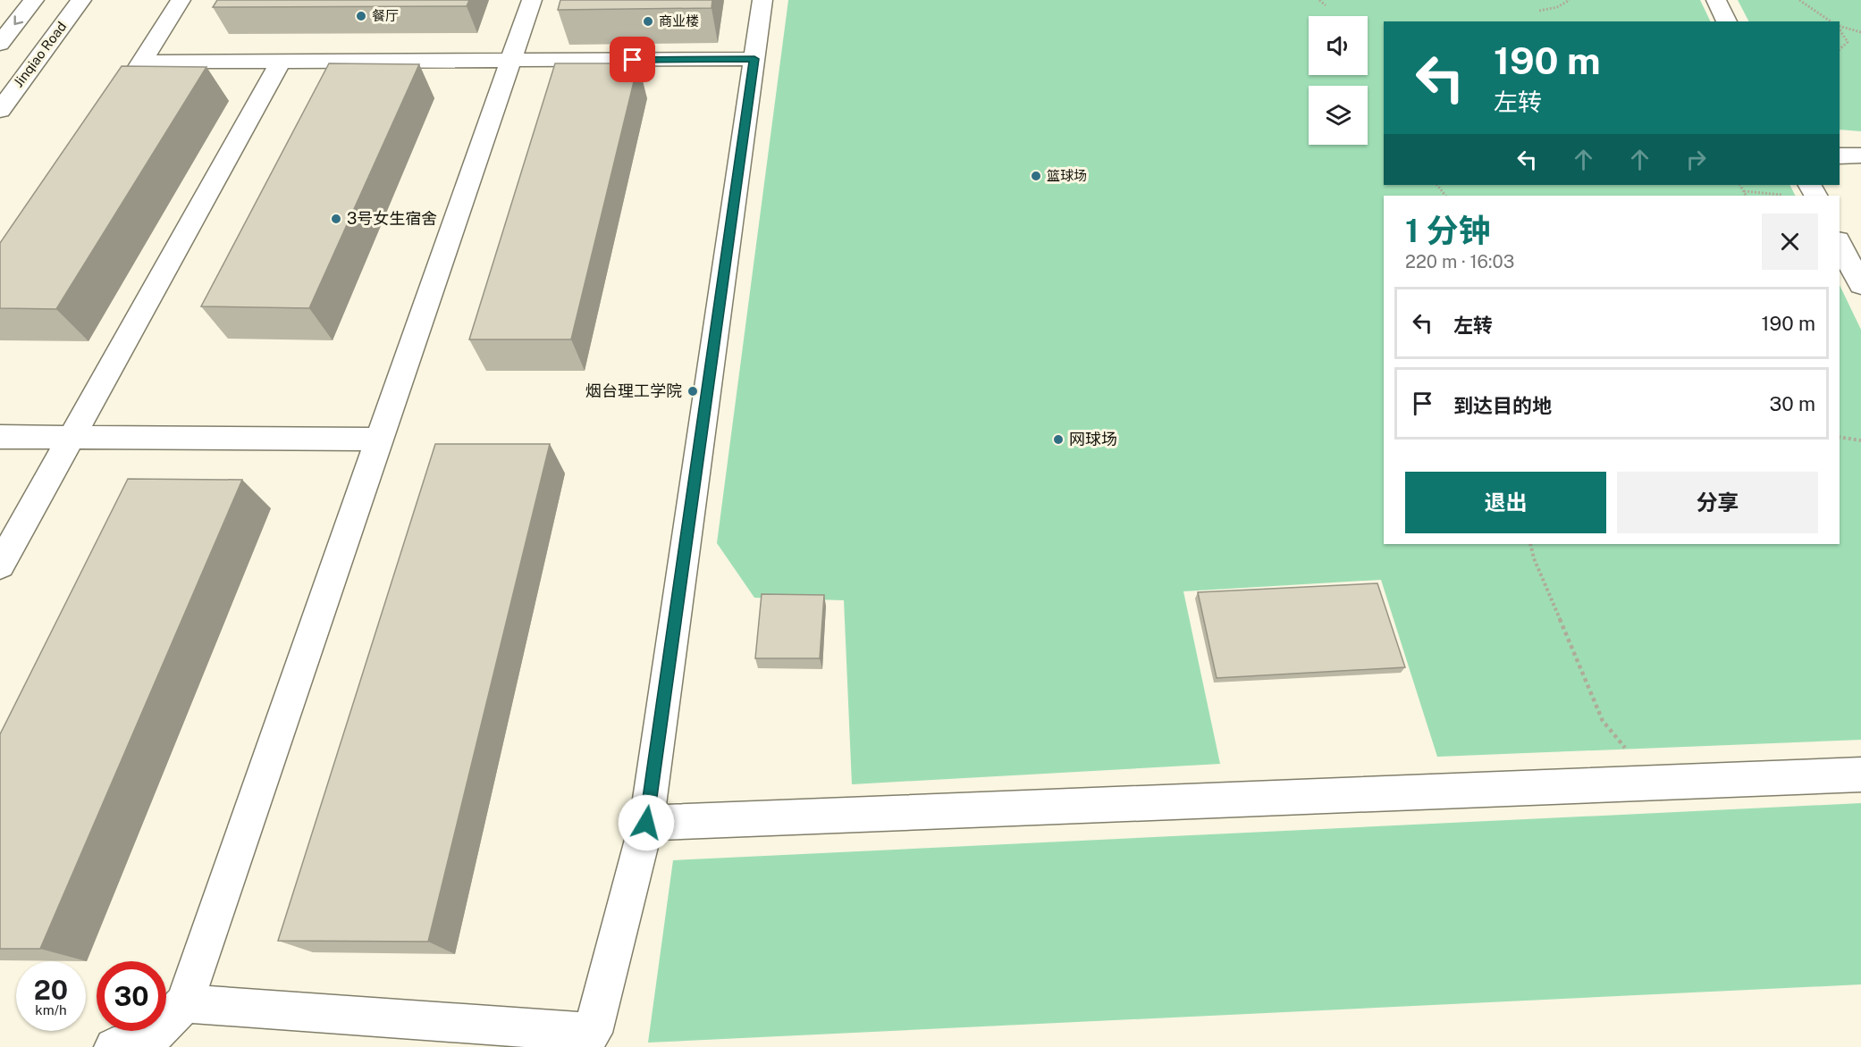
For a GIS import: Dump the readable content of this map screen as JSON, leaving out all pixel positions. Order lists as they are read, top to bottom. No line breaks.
{"streets":{"street":["Jinqiao Road"]},"places":["餐厅","商业楼","篮球场","3号女生宿舍","烟台理工学院","网球场"],"page":{"turn":["190 m","左转"],"heading":["1 分钟","220 m · 16:03"],"list":[{"name":"左转","value":"190 m"},{"name":"到达目的地","value":"30 m"}],"buttons":["退出","分享"],"speed":"20 km/h","limit":"30"}}
